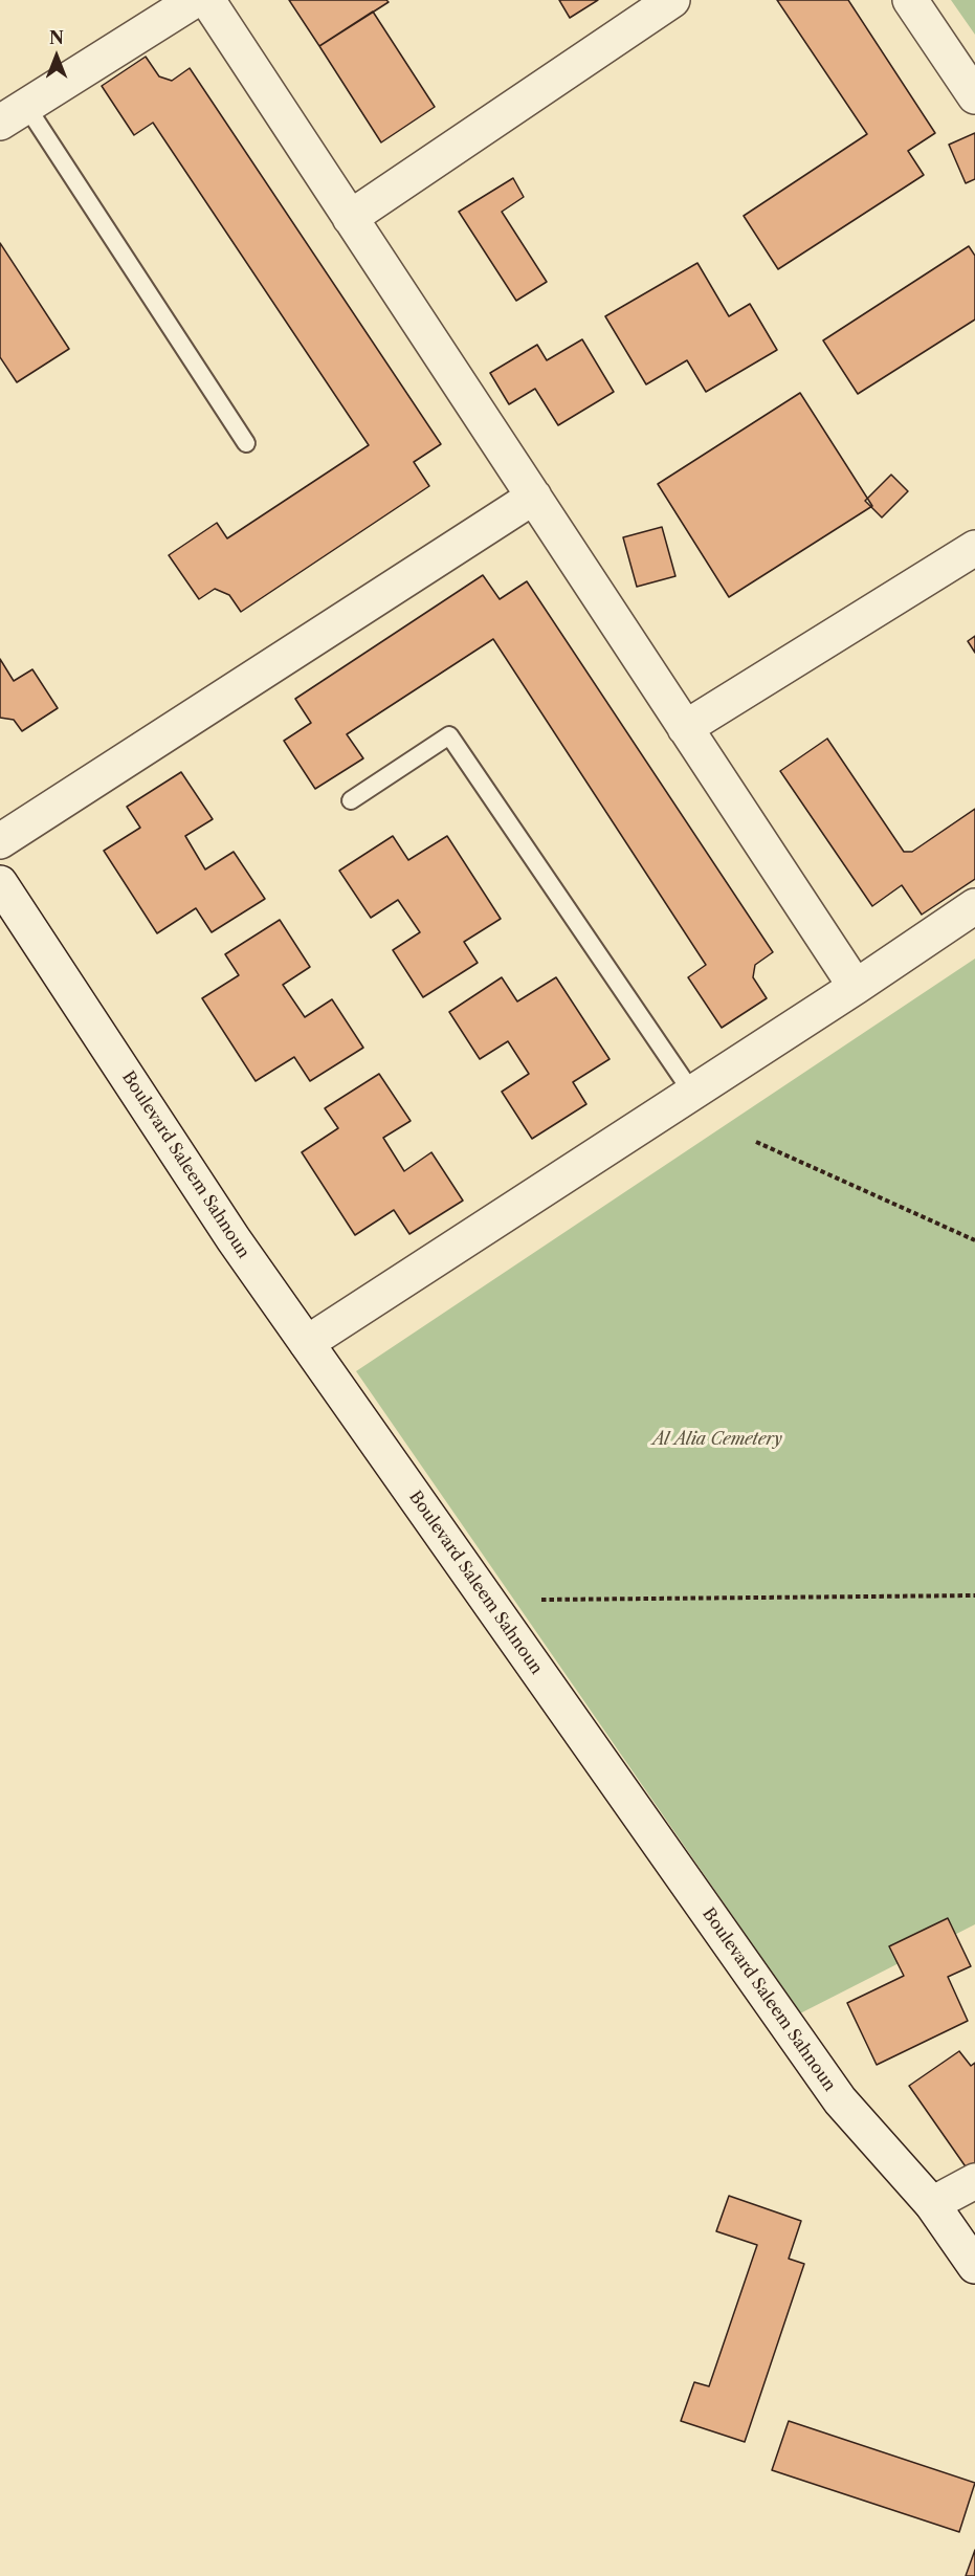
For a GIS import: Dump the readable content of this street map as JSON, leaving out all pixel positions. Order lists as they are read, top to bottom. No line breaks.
{"streets":{"street":["Boulevard Saleem Sahnoun"]},"parks":["Al Alia Cemetery"],"north":"top"}
